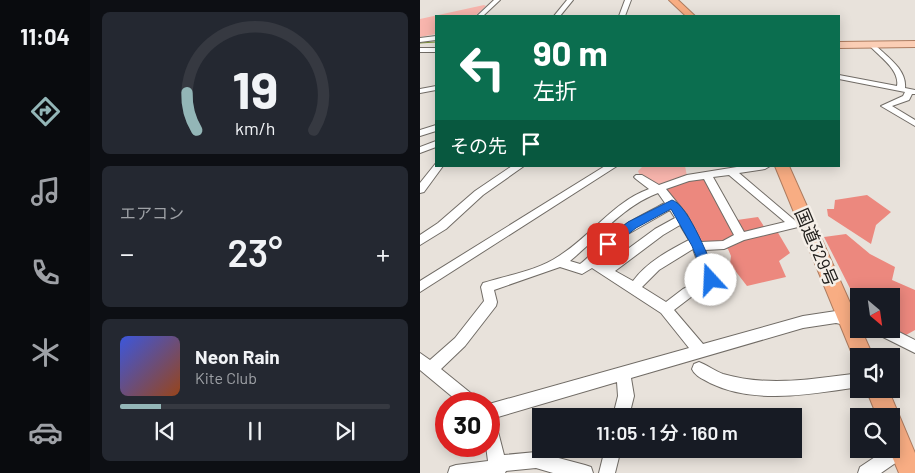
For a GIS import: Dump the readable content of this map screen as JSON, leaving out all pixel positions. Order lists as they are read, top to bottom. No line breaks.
{"streets":{"highway":["国道329号"]},"north":"bottom right","page":{"tabs":"11:04","turn":["90 m","左折"],"then":"その先","tile":"エアコン","heat":["−","23°","+"],"song":["Neon Rain","Kite Club"],"limit":"30","trip":"11:05 · 1 分 · 160 m","gauge":["19","km/h"]}}
